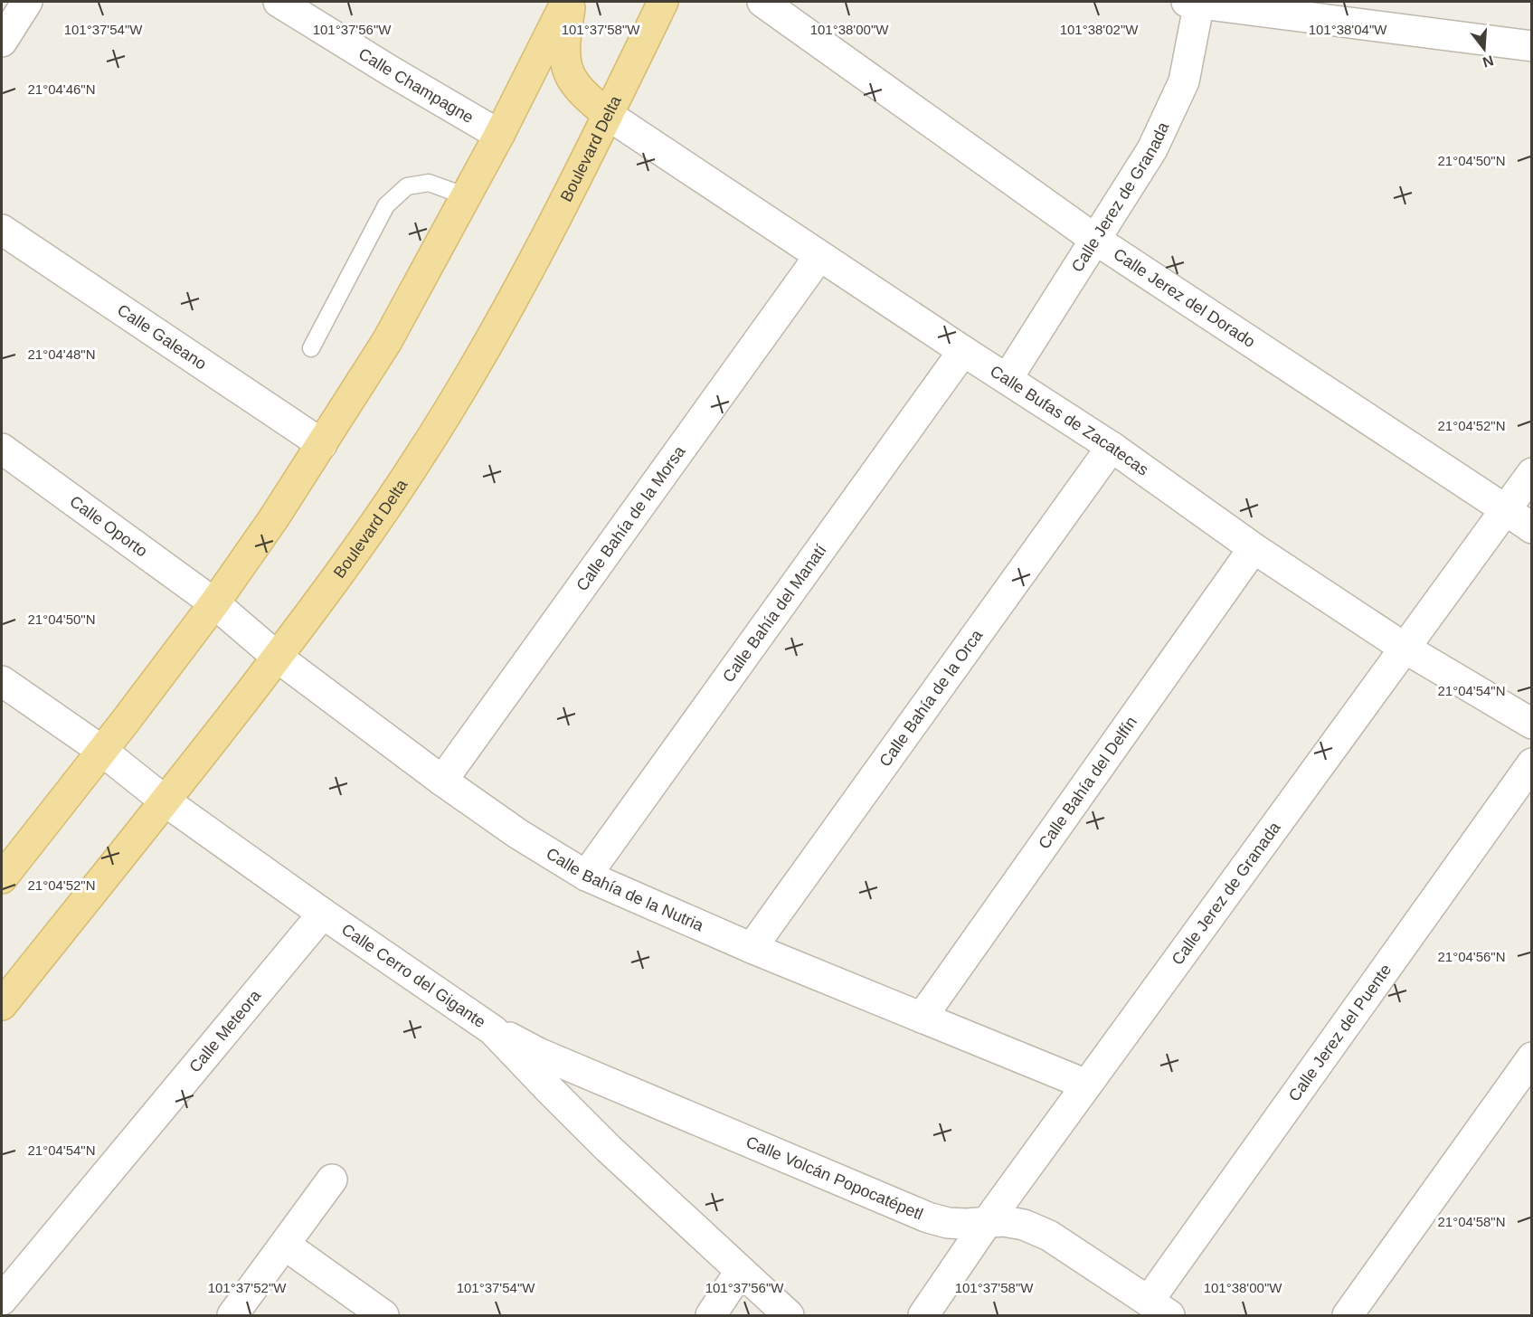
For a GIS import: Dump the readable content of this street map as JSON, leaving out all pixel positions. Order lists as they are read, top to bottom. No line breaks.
{"streets":{"main road":["Boulevard Delta"],"street":["Calle Champagne","Calle Jerez de Granada","Calle Jerez del Dorado","Calle Galeano","Calle Bufas de Zacatecas","Calle Bahía de la Morsa","Calle Oporto","Calle Bahía del Manatí","Calle Bahía de la Orca","Calle Bahía del Delfín","Calle Bahía de la Nutria","Calle Cerro del Gigante","Calle Meteora","Calle Jerez del Puente","Calle Volcán Popocatépetl"]},"crossings":[["Boulevard Delta","Calle Bufas de Zacatecas"],["Boulevard Delta","Calle Bahía de la Nutria"],["Boulevard Delta","Calle Cerro del Gigante"],["Calle Jerez de Granada","Calle Jerez del Dorado"],["Calle Jerez de Granada","Calle Bufas de Zacatecas"],["Calle Jerez de Granada","Calle Bahía de la Nutria"],["Calle Jerez de Granada","Calle Volcán Popocatépetl"],["Calle Bufas de Zacatecas","Calle Bahía de la Morsa"],["Calle Bufas de Zacatecas","Calle Bahía del Manatí"],["Calle Bufas de Zacatecas","Calle Bahía de la Orca"],["Calle Bufas de Zacatecas","Calle Bahía del Delfín"],["Calle Bahía de la Morsa","Calle Bahía de la Nutria"],["Calle Oporto","Calle Bahía de la Nutria"],["Calle Bahía del Manatí","Calle Bahía de la Nutria"],["Calle Bahía de la Orca","Calle Bahía de la Nutria"],["Calle Bahía del Delfín","Calle Bahía de la Nutria"],["Calle Cerro del Gigante","Calle Meteora"],["Calle Cerro del Gigante","Calle Volcán Popocatépetl"],["Calle Jerez del Puente","Calle Volcán Popocatépetl"]],"north":"bottom","coordinates":["101°37'54\"W","101°37'56\"W","101°37'58\"W","101°38'00\"W","101°38'02\"W","101°38'04\"W","21°04'46\"N","21°04'50\"N","21°04'48\"N","21°04'52\"N","21°04'54\"N","21°04'56\"N","21°04'58\"N","101°37'52\"W"]}
